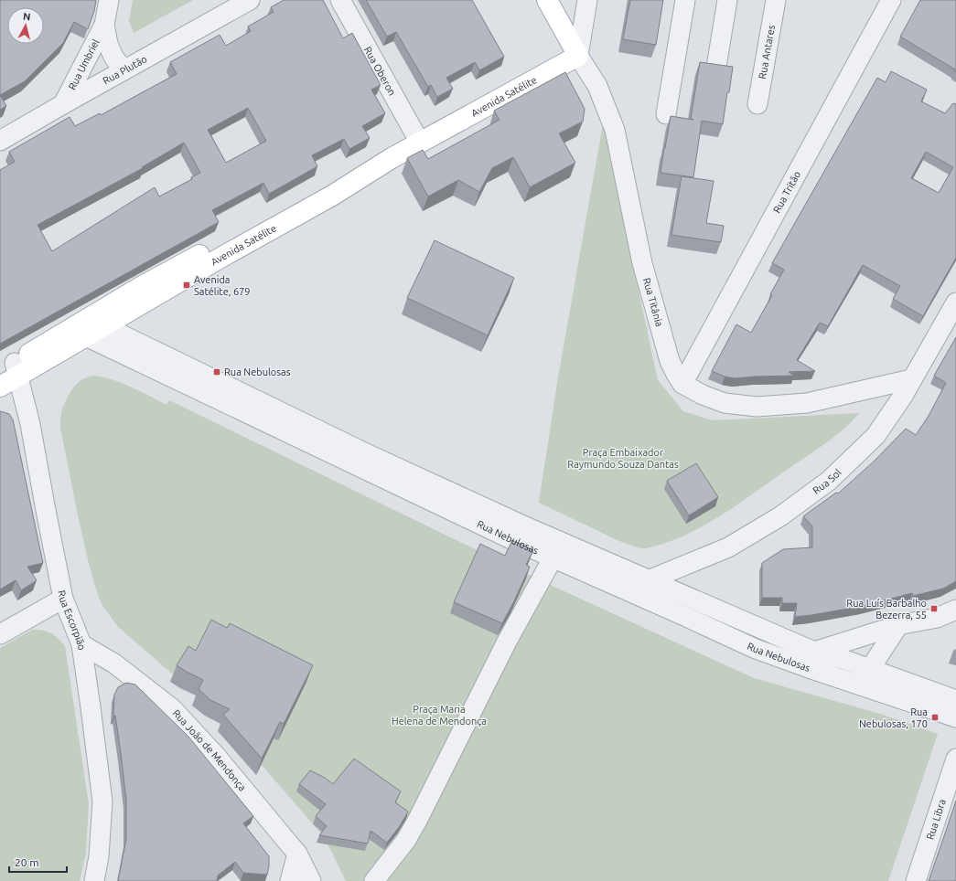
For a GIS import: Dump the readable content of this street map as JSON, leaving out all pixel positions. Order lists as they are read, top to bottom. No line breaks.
{"streets":{"main road":["Avenida Satélite","Rua Titânia"],"street":["Rua Antares","Rua Umbriel","Rua Plutão","Rua Oberon","Rua Tritão","Rua Sol","Rua Nebulosas","Rua Escorpião","Rua João de Mendonça","Rua Libra"]},"crossings":[["Rua Umbriel","Rua Plutão"],["Rua Oberon","Avenida Satélite"],["Avenida Satélite","Rua Titânia"],["Avenida Satélite","Rua Nebulosas"],["Avenida Satélite","Rua Escorpião"],["Rua Tritão","Rua Titânia"],["Rua Sol","Rua Nebulosas"],["Rua Escorpião","Rua João de Mendonça"]],"parks":["Praça Embaixador Raymundo Souza Dantas","Praça Maria Helena de Mendonça"],"places":{"transit":["Avenida Satélite, 679","Rua Nebulosas","Rua Luís Barbalho Bezerra, 55","Rua Nebulosas, 170"]},"scale_bar":"20 m","north":"top"}
